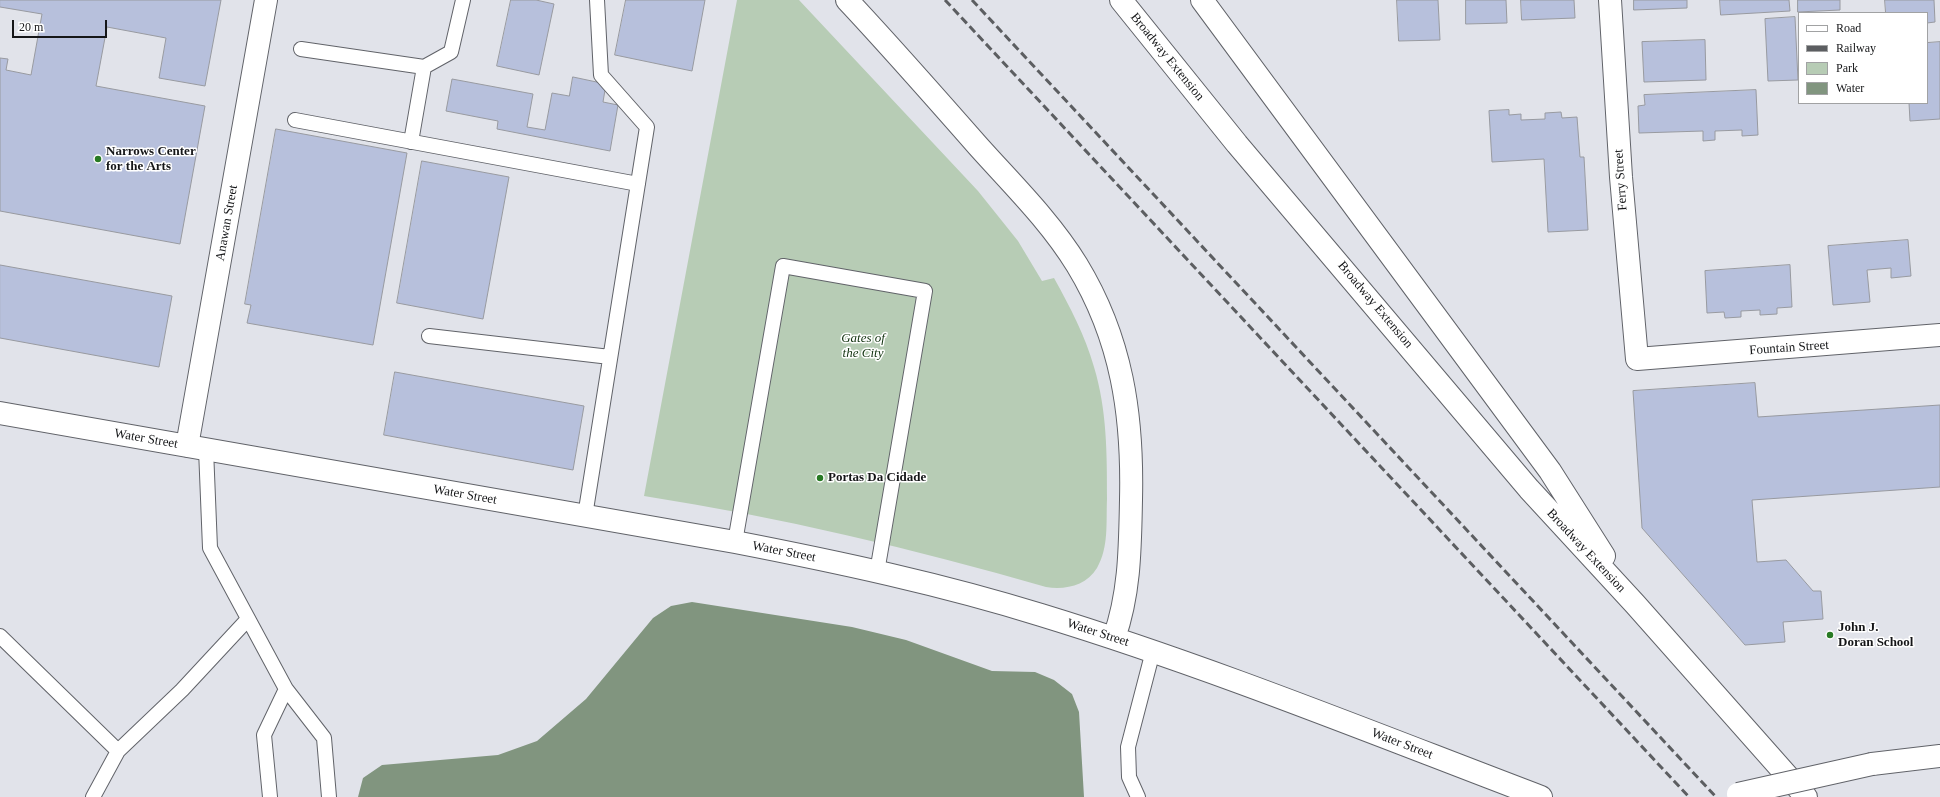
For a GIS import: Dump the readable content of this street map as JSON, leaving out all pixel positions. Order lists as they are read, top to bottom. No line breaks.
{"streets":{"street":["Broadway Extension","Ferry Street","Anawan Street","Fountain Street","Water Street"]},"crossings":[["Ferry Street","Fountain Street"],["Anawan Street","Water Street"]],"parks":["Gates of the City"],"places":["Narrows Center for the Arts","Portas Da Cidade","John J. Doran School"],"legend":["Road","Railway","Park","Water"],"scale_bar":"20 m"}
